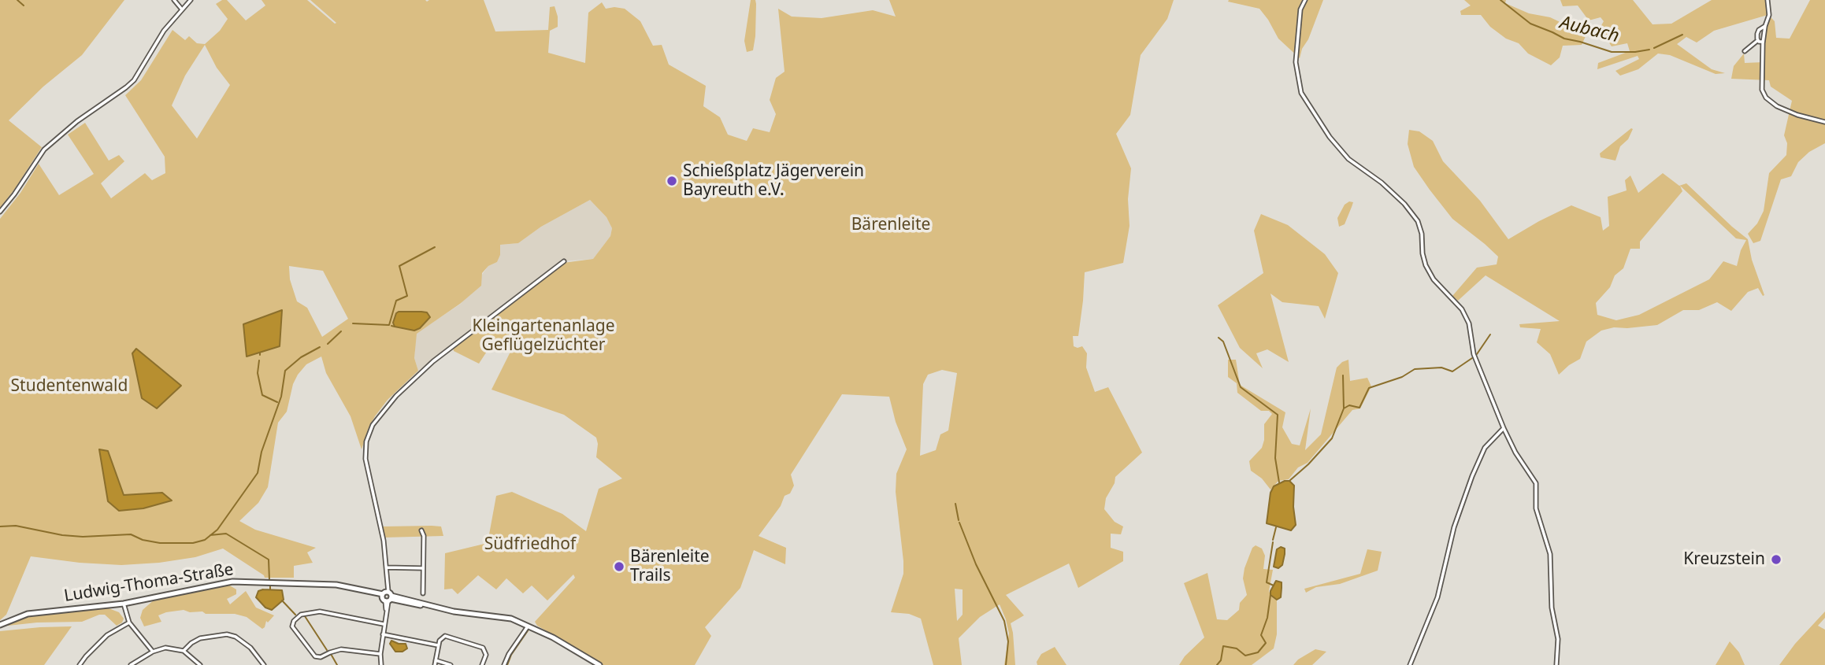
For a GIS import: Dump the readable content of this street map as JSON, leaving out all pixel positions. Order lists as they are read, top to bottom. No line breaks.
{"streets":{"street":["Ludwig-Thoma-Straße"]},"water":["Aubach"],"parks":["Bärenleite","Kleingartenanlage Geflügelzüchter","Studentenwald","Südfriedhof"],"places":["Schießplatz Jägerverein Bayreuth e.V.","Kreuzstein","Bärenleite Trails"]}
